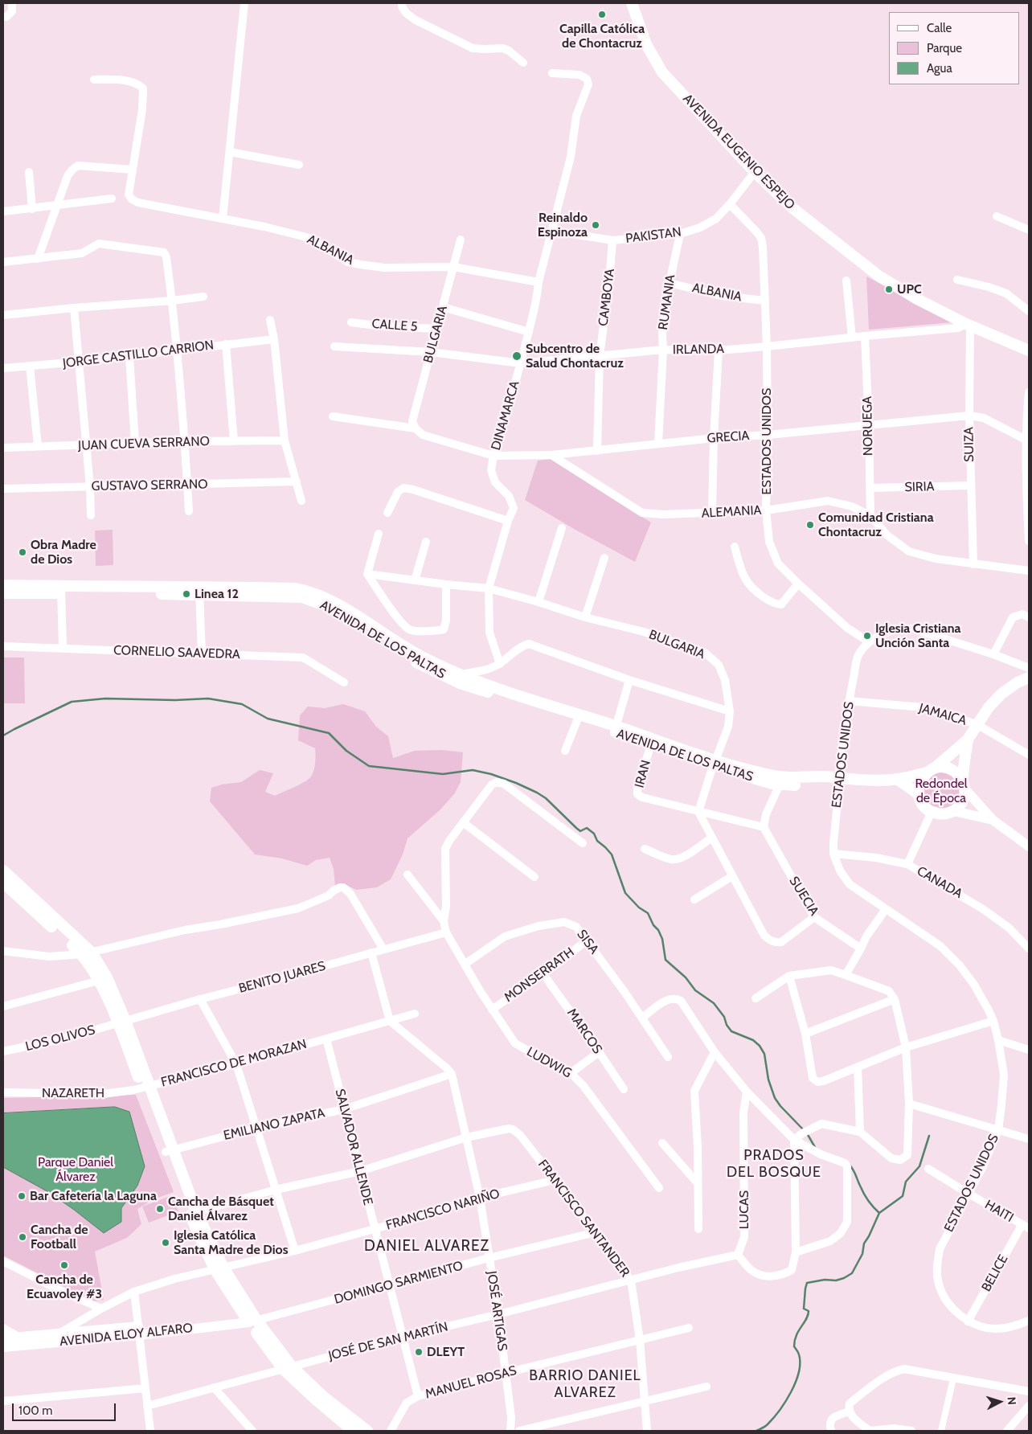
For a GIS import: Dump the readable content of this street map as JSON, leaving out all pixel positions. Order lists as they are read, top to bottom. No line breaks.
{"streets":{"main road":["AVENIDA EUGENIO ESPEJO","AVENIDA DE LOS PALTAS"],"street":["PAKISTAN","ALBANIA","CAMBOYA","RUMANIA","CALLE 5","BULGARIA","IRLANDA","JORGE CASTILLO CARRION","DINAMARCA","NORUEGA","GRECIA","ESTADOS UNIDOS","JUAN CUEVA SERRANO","SUIZA","GUSTAVO SERRANO","SIRIA","ALEMANIA","CORNELIO SAAVEDRA","JAMAICA","IRAN","CANADA","SUECIA","SISA","MONSERRATH","BENITO JUARES","MARCOS","LOS OLIVOS","LUDWIG","FRANCISCO DE MORAZAN","NAZARETH","EMILIANO ZAPATA","SALVADOR ALLENDE","FRANCISCO NARIÑO","LUCAS","HAITI","FRANCISCO SANTANDER","BELICE","DOMINGO SARMIENTO","JOSÉ ARTIGAS","AVENIDA ELOY ALFARO","JOSÉ DE SAN MARTÍN","MANUEL ROSAS"]},"crossings":[["AVENIDA EUGENIO ESPEJO","PAKISTAN"],["AVENIDA EUGENIO ESPEJO","IRLANDA"],["AVENIDA EUGENIO ESPEJO","SUIZA"],["PAKISTAN","CAMBOYA"],["PAKISTAN","RUMANIA"],["PAKISTAN","DINAMARCA"],["PAKISTAN","ESTADOS UNIDOS"],["ALBANIA","RUMANIA"],["ALBANIA","BULGARIA"],["ALBANIA","DINAMARCA"],["ALBANIA","ESTADOS UNIDOS"],["CAMBOYA","IRLANDA"],["CAMBOYA","GRECIA"],["RUMANIA","IRLANDA"],["RUMANIA","GRECIA"],["CALLE 5","BULGARIA"],["BULGARIA","IRLANDA"],["BULGARIA","DINAMARCA"],["BULGARIA","GRECIA"],["BULGARIA","AVENIDA DE LOS PALTAS"],["BULGARIA","IRAN"],["IRLANDA","DINAMARCA"],["IRLANDA","NORUEGA"],["IRLANDA","ESTADOS UNIDOS"],["IRLANDA","SUIZA"],["DINAMARCA","GRECIA"],["NORUEGA","GRECIA"],["NORUEGA","SIRIA"],["NORUEGA","ALEMANIA"],["GRECIA","ESTADOS UNIDOS"],["GRECIA","SUIZA"],["GRECIA","ALEMANIA"],["ESTADOS UNIDOS","ALEMANIA"],["ESTADOS UNIDOS","AVENIDA DE LOS PALTAS"],["ESTADOS UNIDOS","JAMAICA"],["ESTADOS UNIDOS","CANADA"],["ESTADOS UNIDOS","HAITI"],["ESTADOS UNIDOS","BELICE"],["SUIZA","SIRIA"],["SUIZA","ALEMANIA"],["AVENIDA DE LOS PALTAS","IRAN"],["SISA","MONSERRATH"],["SISA","LUDWIG"],["MONSERRATH","MARCOS"],["MONSERRATH","LUDWIG"],["BENITO JUARES","LOS OLIVOS"],["BENITO JUARES","LUDWIG"],["FRANCISCO DE MORAZAN","NAZARETH"],["FRANCISCO DE MORAZAN","SALVADOR ALLENDE"],["EMILIANO ZAPATA","SALVADOR ALLENDE"],["EMILIANO ZAPATA","JOSÉ ARTIGAS"],["SALVADOR ALLENDE","FRANCISCO NARIÑO"],["SALVADOR ALLENDE","DOMINGO SARMIENTO"],["SALVADOR ALLENDE","JOSÉ DE SAN MARTÍN"],["SALVADOR ALLENDE","MANUEL ROSAS"],["FRANCISCO NARIÑO","FRANCISCO SANTANDER"],["FRANCISCO NARIÑO","JOSÉ ARTIGAS"],["FRANCISCO NARIÑO","AVENIDA ELOY ALFARO"],["LUCAS","JOSÉ DE SAN MARTÍN"],["HAITI","BELICE"],["FRANCISCO SANTANDER","DOMINGO SARMIENTO"],["FRANCISCO SANTANDER","JOSÉ ARTIGAS"],["FRANCISCO SANTANDER","JOSÉ DE SAN MARTÍN"],["FRANCISCO SANTANDER","MANUEL ROSAS"],["DOMINGO SARMIENTO","JOSÉ ARTIGAS"],["DOMINGO SARMIENTO","AVENIDA ELOY ALFARO"],["JOSÉ ARTIGAS","JOSÉ DE SAN MARTÍN"],["JOSÉ ARTIGAS","MANUEL ROSAS"]],"districts":["PRADOS DEL BOSQUE","DANIEL ALVAREZ","BARRIO DANIEL ALVAREZ"],"parks":["Redondel de Época","Parque Daniel Álvarez"],"places":["Capilla Católica de Chontacruz","Reinaldo Espinoza","UPC","Subcentro de Salud Chontacruz","Comunidad Cristiana Chontacruz","Obra Madre de Dios","Linea 12","Iglesia Cristiana Unción Santa","Bar Cafetería la Laguna","Cancha de Básquet Daniel Álvarez","Cancha de Football","Iglesia Católica Santa Madre de Dios","Cancha de Ecuavoley #3","DLEYT"],"legend":["Calle","Parque","Agua"],"scale_bar":"100 m","north":"right"}
